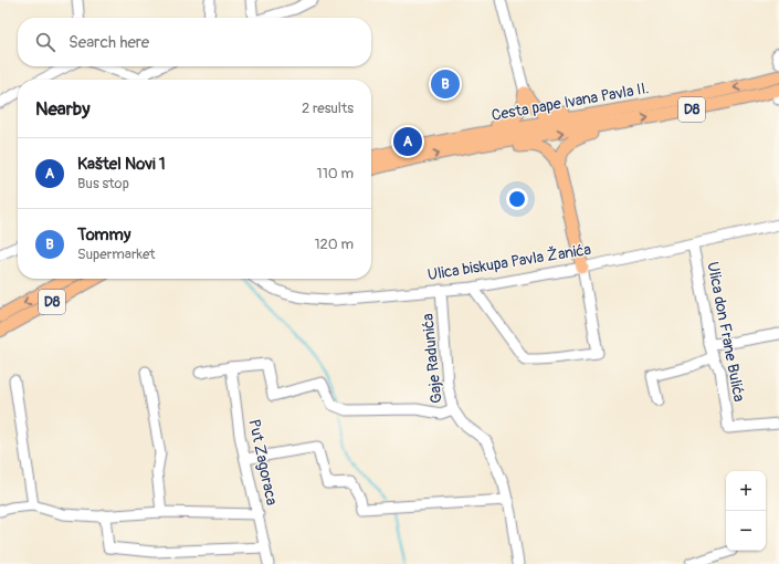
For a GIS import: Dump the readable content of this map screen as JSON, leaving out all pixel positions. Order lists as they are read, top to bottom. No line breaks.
{"streets":{"main road":["Cesta pape Ivana Pavla II.","D8"],"street":["Ulica biskupa Pavla Žanića","Ulica don Frane Bulića","Gaje Radunića","Put Zagoraca"]},"crossings":[["Ulica biskupa Pavla Žanića","Ulica don Frane Bulića"],["Ulica biskupa Pavla Žanića","Gaje Radunića"]],"page":{"search":"Search here","pins":["B","A"],"heading":["Nearby","2 results"],"list":[{"mark":"A","name":"Kaštel Novi 1","note":"Bus stop","value":"110 m"},{"mark":"B","name":"Tommy","note":"Supermarket","value":"120 m"}],"map_buttons":["+","−"]}}
